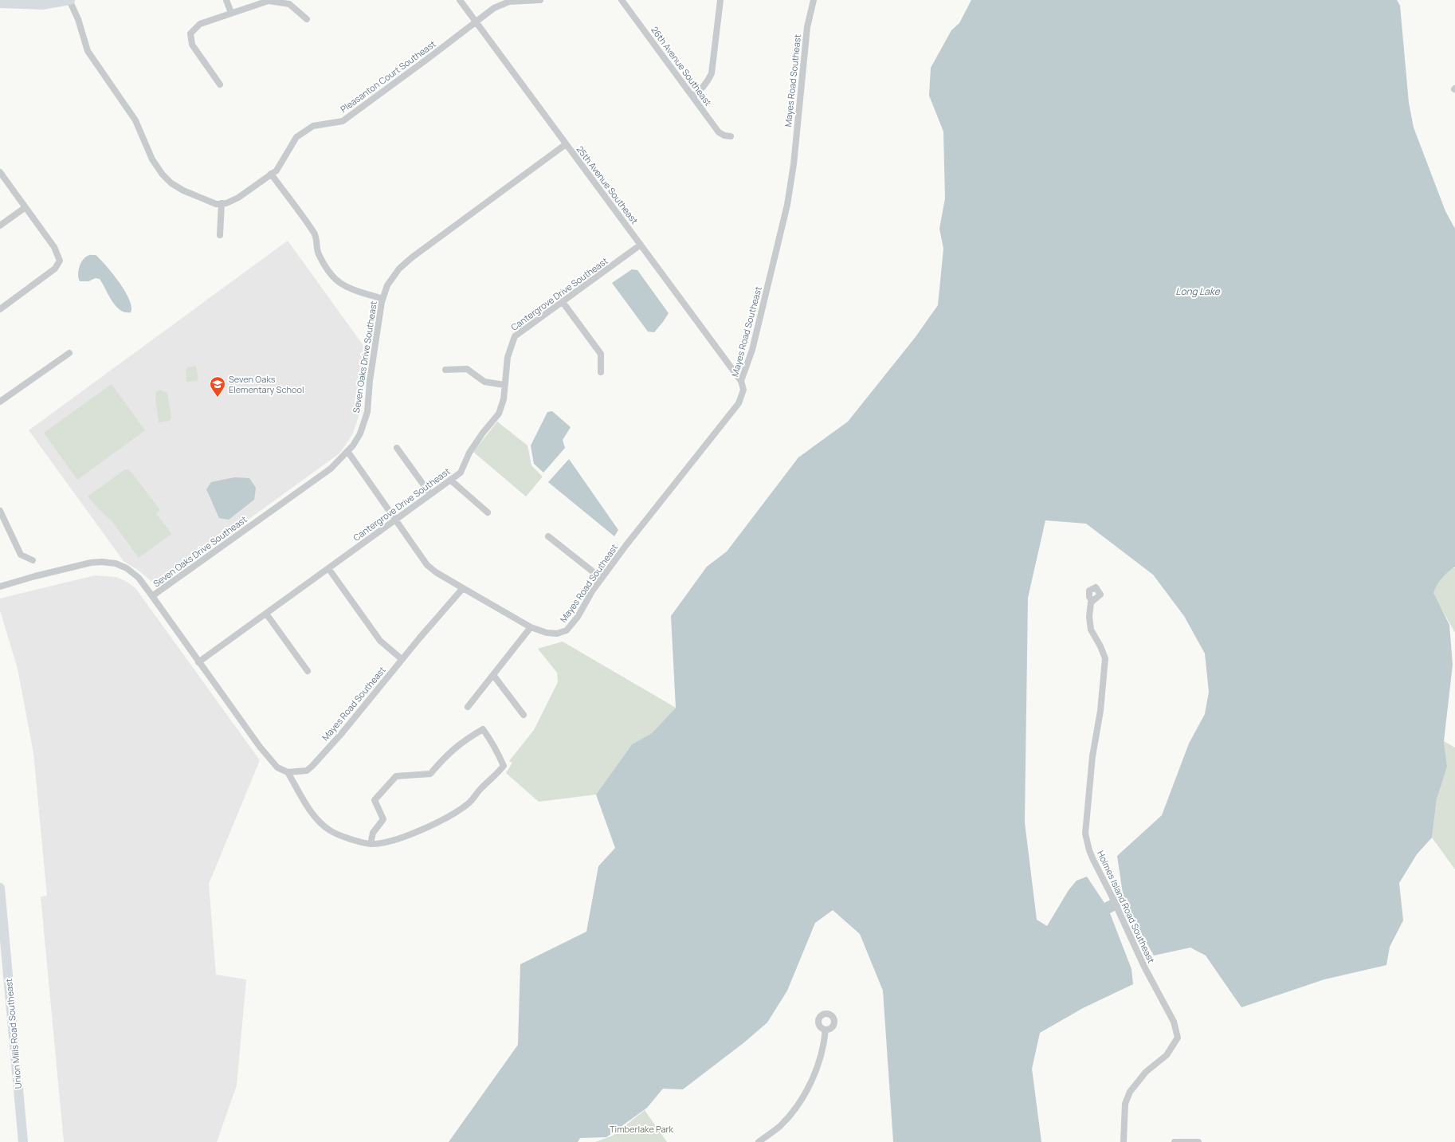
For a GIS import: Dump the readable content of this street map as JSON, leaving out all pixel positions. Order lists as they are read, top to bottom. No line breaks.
{"streets":{"street":["26th Avenue Southeast","Pleasanton Court Southeast","Mayes Road Southeast","25th Avenue Southeast","Cantergrove Drive Southeast","Seven Oaks Drive Southeast","Holmes Island Road Southeast","Union Mills Road Southeast"]},"crossings":[["Pleasanton Court Southeast","25th Avenue Southeast"],["Mayes Road Southeast","25th Avenue Southeast"],["25th Avenue Southeast","Cantergrove Drive Southeast"],["25th Avenue Southeast","Seven Oaks Drive Southeast"]],"water":["Long Lake"],"parks":["Timberlake Park"],"places":{"school or university":["Seven Oaks Elementary School"]}}
